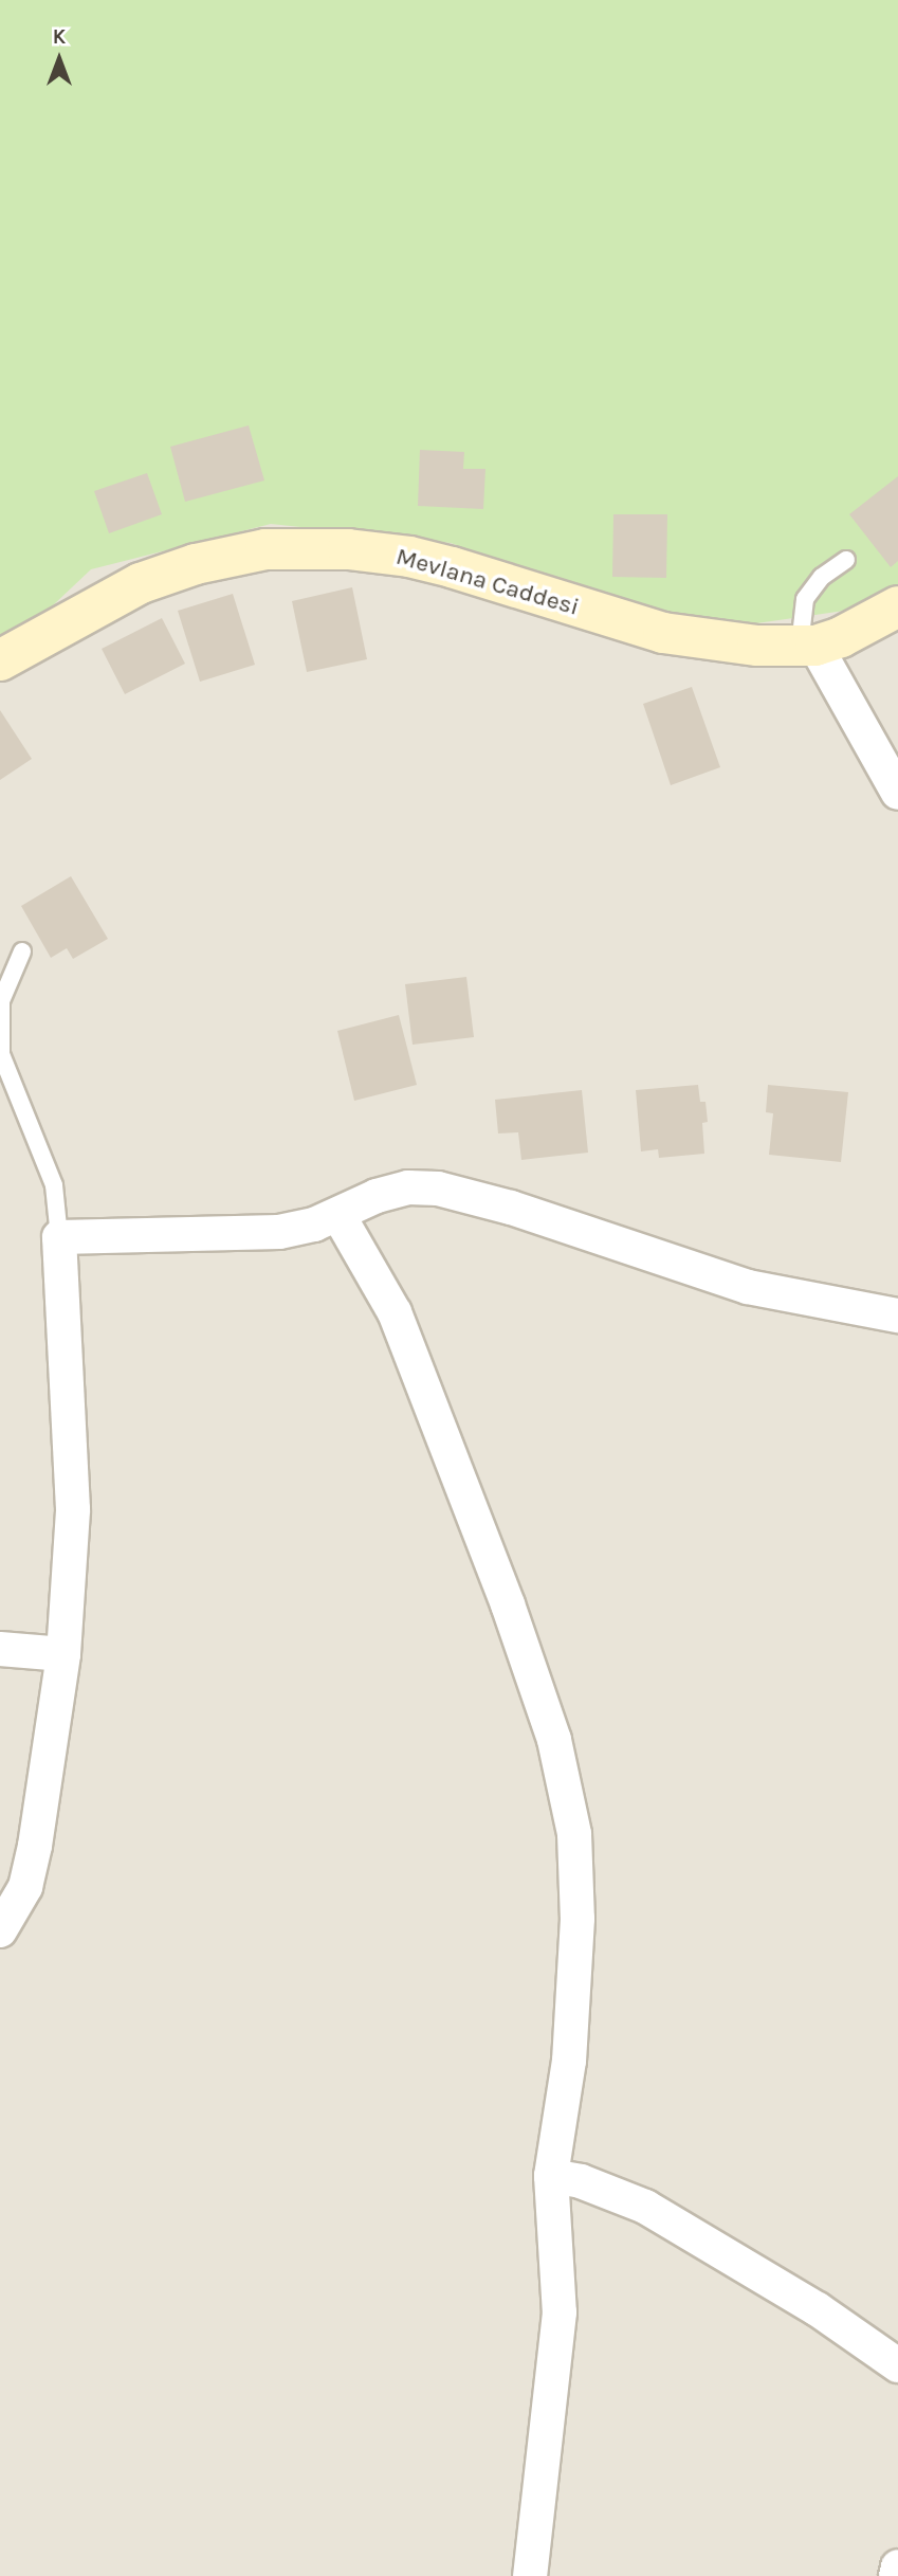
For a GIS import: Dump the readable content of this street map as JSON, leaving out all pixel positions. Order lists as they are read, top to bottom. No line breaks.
{"streets":{"street":["Mevlana Caddesi"]},"north":"top"}
